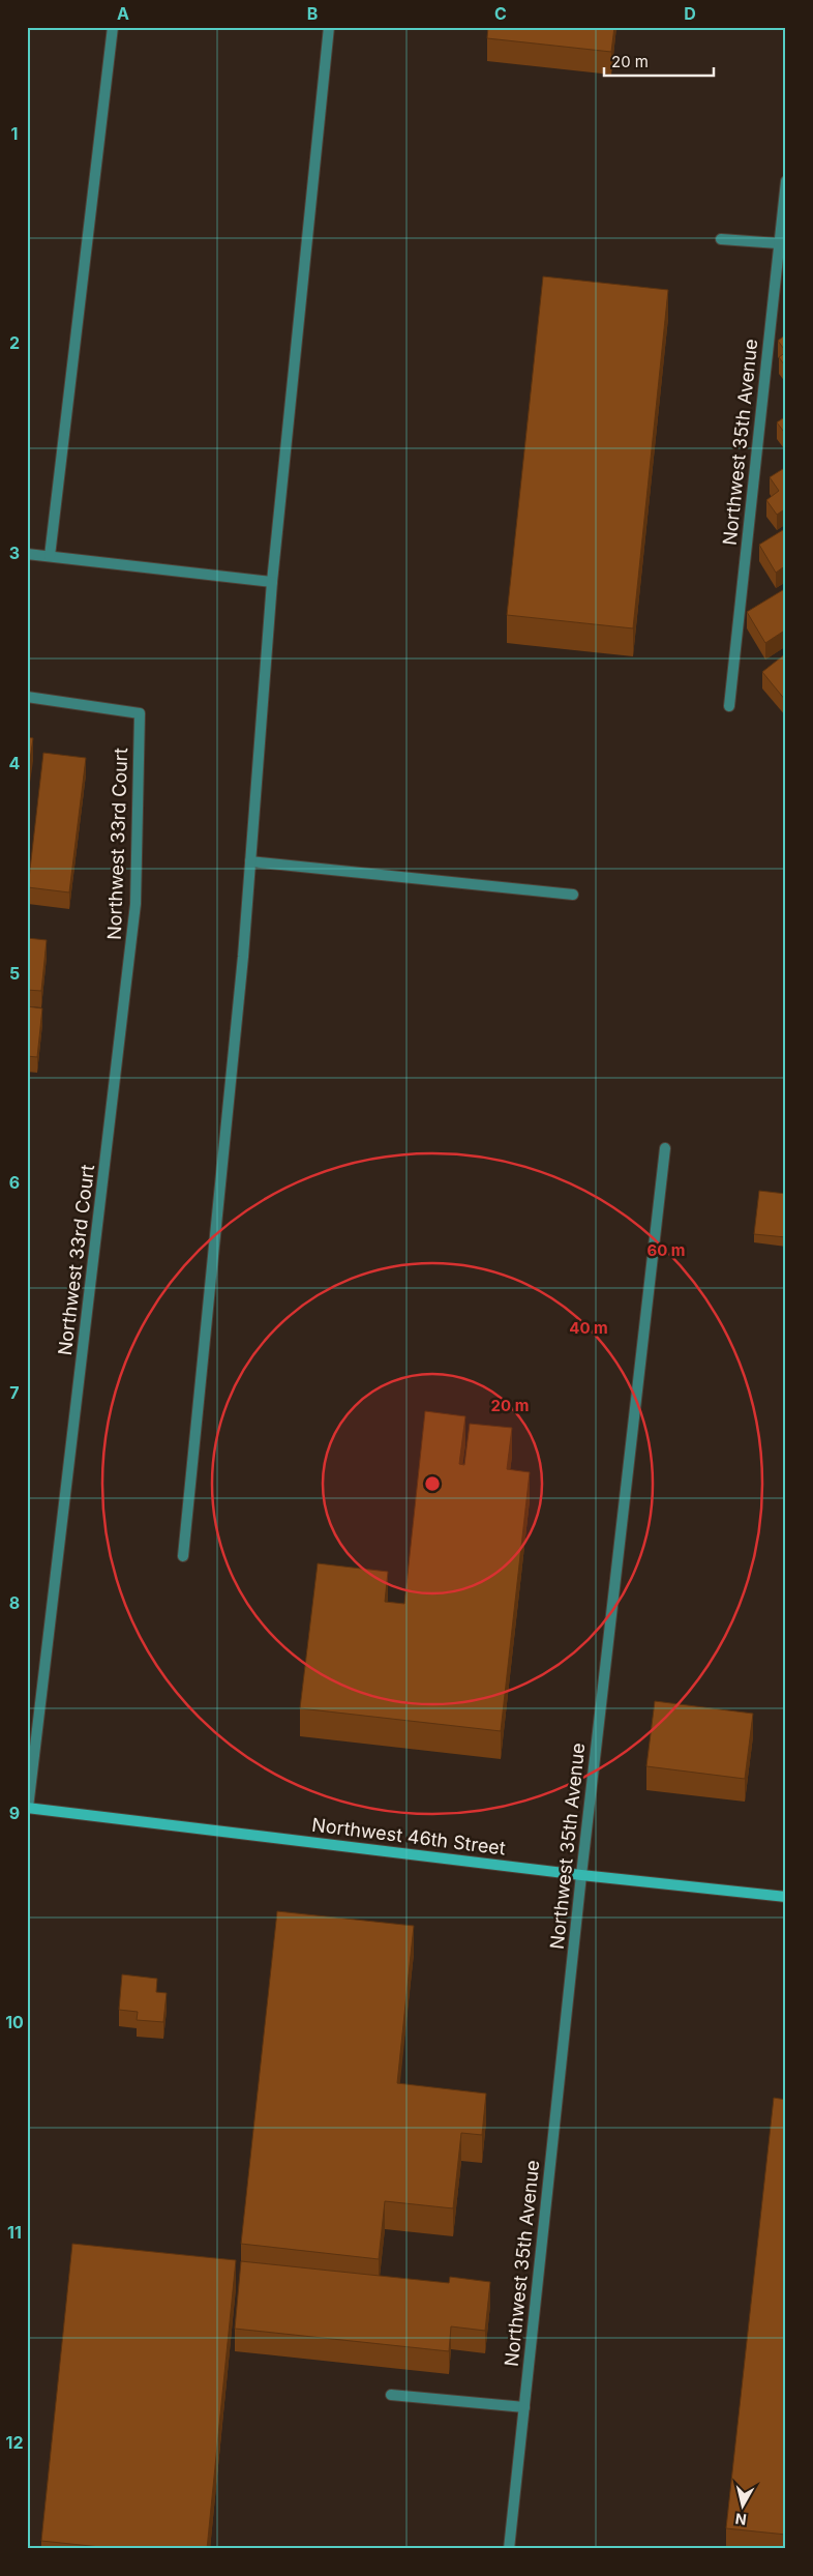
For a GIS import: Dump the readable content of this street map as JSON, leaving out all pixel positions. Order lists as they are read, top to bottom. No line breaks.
{"streets":{"street":["Northwest 35th Avenue","Northwest 33rd Court","Northwest 46th Street"]},"crossings":[["Northwest 35th Avenue","Northwest 46th Street"],["Northwest 33rd Court","Northwest 46th Street"]],"scale_bar":"20 m","north":"bottom","grid":{"columns":["A","B","C","D"],"rows":["1","2","3","4","5","6","7","8","9","10","11","12"]},"rings":["60 m","40 m","20 m"]}
